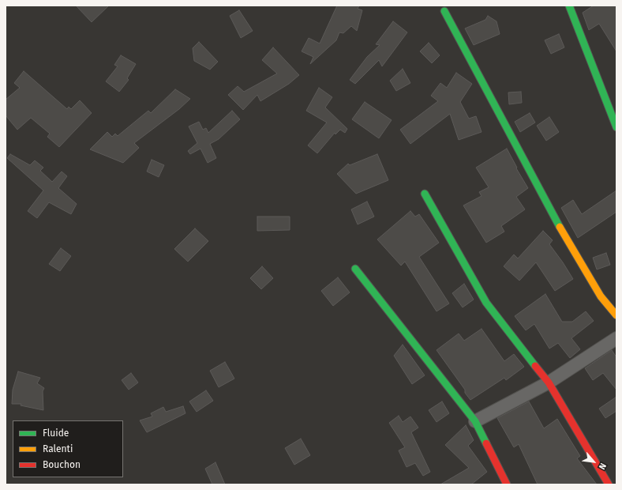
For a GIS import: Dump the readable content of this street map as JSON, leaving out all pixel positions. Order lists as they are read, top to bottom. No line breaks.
{"legend":["Fluide","Ralenti","Bouchon"],"north":"bottom right"}
